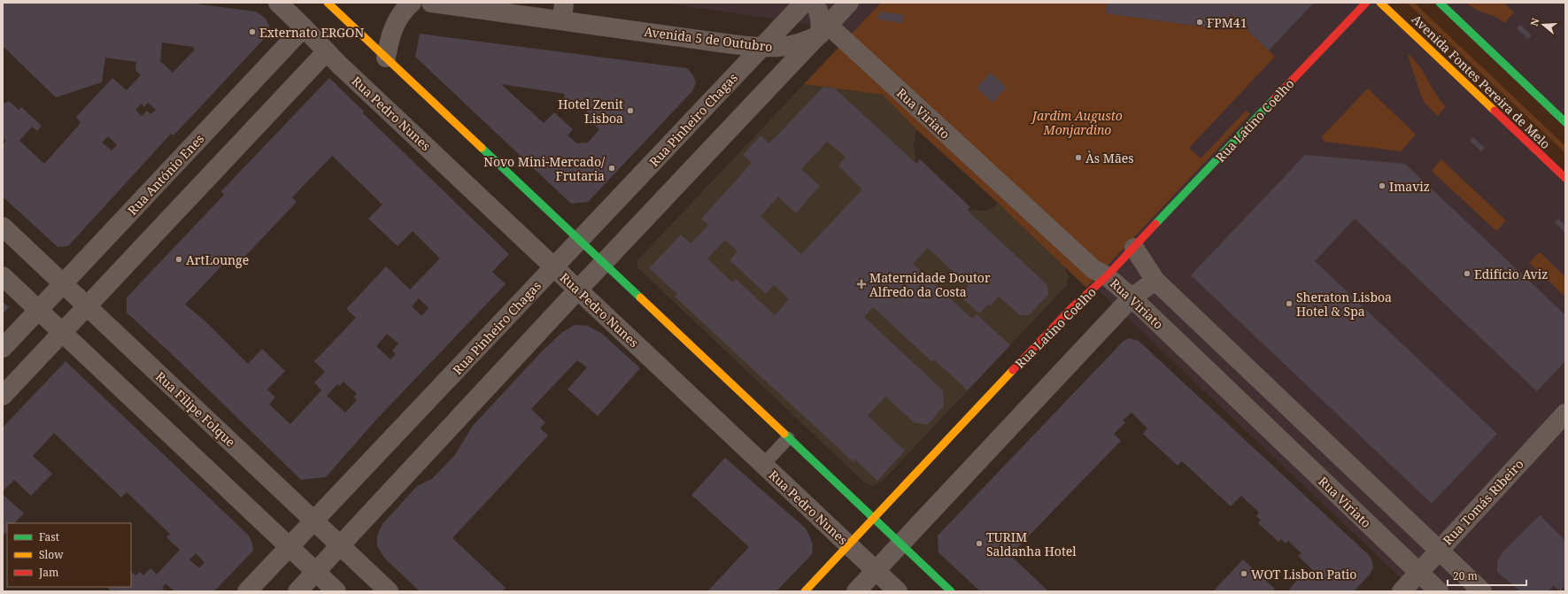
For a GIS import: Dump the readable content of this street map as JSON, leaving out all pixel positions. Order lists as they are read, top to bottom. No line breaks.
{"streets":{"street":["Avenida 5 de Outubro","Avenida Fontes Pereira de Melo","Rua Pedro Nunes","Rua Viriato","Rua Pinheiro Chagas","Rua Latino Coelho","Rua António Enes","Rua Filipe Folque","Rua Tomás Ribeiro"]},"crossings":[["Avenida 5 de Outubro","Rua Viriato"],["Avenida 5 de Outubro","Rua Pinheiro Chagas"],["Rua Pedro Nunes","Rua Pinheiro Chagas"],["Rua Pedro Nunes","Rua Latino Coelho"],["Rua Pedro Nunes","Rua António Enes"],["Rua Viriato","Rua Latino Coelho"],["Rua Viriato","Rua Tomás Ribeiro"],["Rua Pinheiro Chagas","Rua Filipe Folque"],["Rua António Enes","Rua Filipe Folque"]],"parks":["Jardim Augusto Monjardino"],"places":{"other":["FPM41","Externato ERGON","Hotel Zenit Lisboa","Às Mães","Novo Mini-Mercado/ Frutaria","Imaviz","ArtLounge","Edifício Aviz","Sheraton Lisboa Hotel & Spa","TURIM Saldanha Hotel","WOT Lisbon Patio"],"health":["Maternidade Doutor Alfredo da Costa"]},"legend":["Fast","Slow","Jam"],"scale_bar":"20 m","north":"left"}
